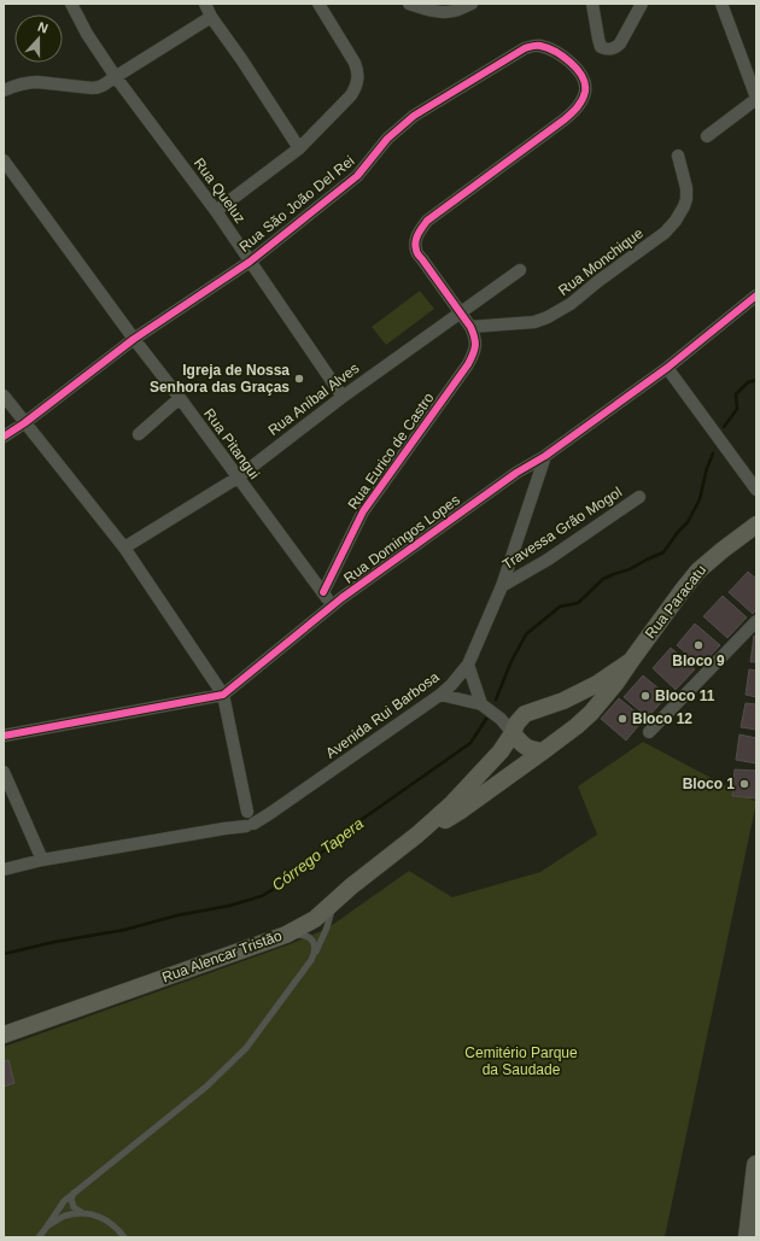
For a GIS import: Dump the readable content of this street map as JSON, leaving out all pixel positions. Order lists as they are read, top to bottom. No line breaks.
{"streets":{"main road":["Rua Paracatu","Rua Alencar Tristão"],"street":["Rua Queluz","Rua São João Del Rei","Rua Monchique","Rua Aníbal Alves","Rua Pitangui","Rua Eurico de Castro","Travessa Grão Mogol","Rua Domingos Lopes","Avenida Rui Barbosa"]},"crossings":[["Rua Queluz","Rua São João Del Rei"],["Rua Queluz","Rua Aníbal Alves"],["Rua São João Del Rei","Rua Monchique"],["Rua São João Del Rei","Rua Aníbal Alves"],["Rua São João Del Rei","Rua Pitangui"],["Rua São João Del Rei","Rua Eurico de Castro"],["Rua Monchique","Rua Eurico de Castro"],["Rua Aníbal Alves","Rua Pitangui"],["Rua Pitangui","Rua Eurico de Castro"],["Rua Pitangui","Rua Domingos Lopes"],["Travessa Grão Mogol","Avenida Rui Barbosa"],["Rua Domingos Lopes","Avenida Rui Barbosa"],["Rua Paracatu","Rua Alencar Tristão"]],"water":["Córrego Tapera"],"parks":["Cemitério Parque da Saudade"],"places":["Igreja de Nossa Senhora das Graças","Bloco 9","Bloco 11","Bloco 12","Bloco 1"],"north":"top"}
